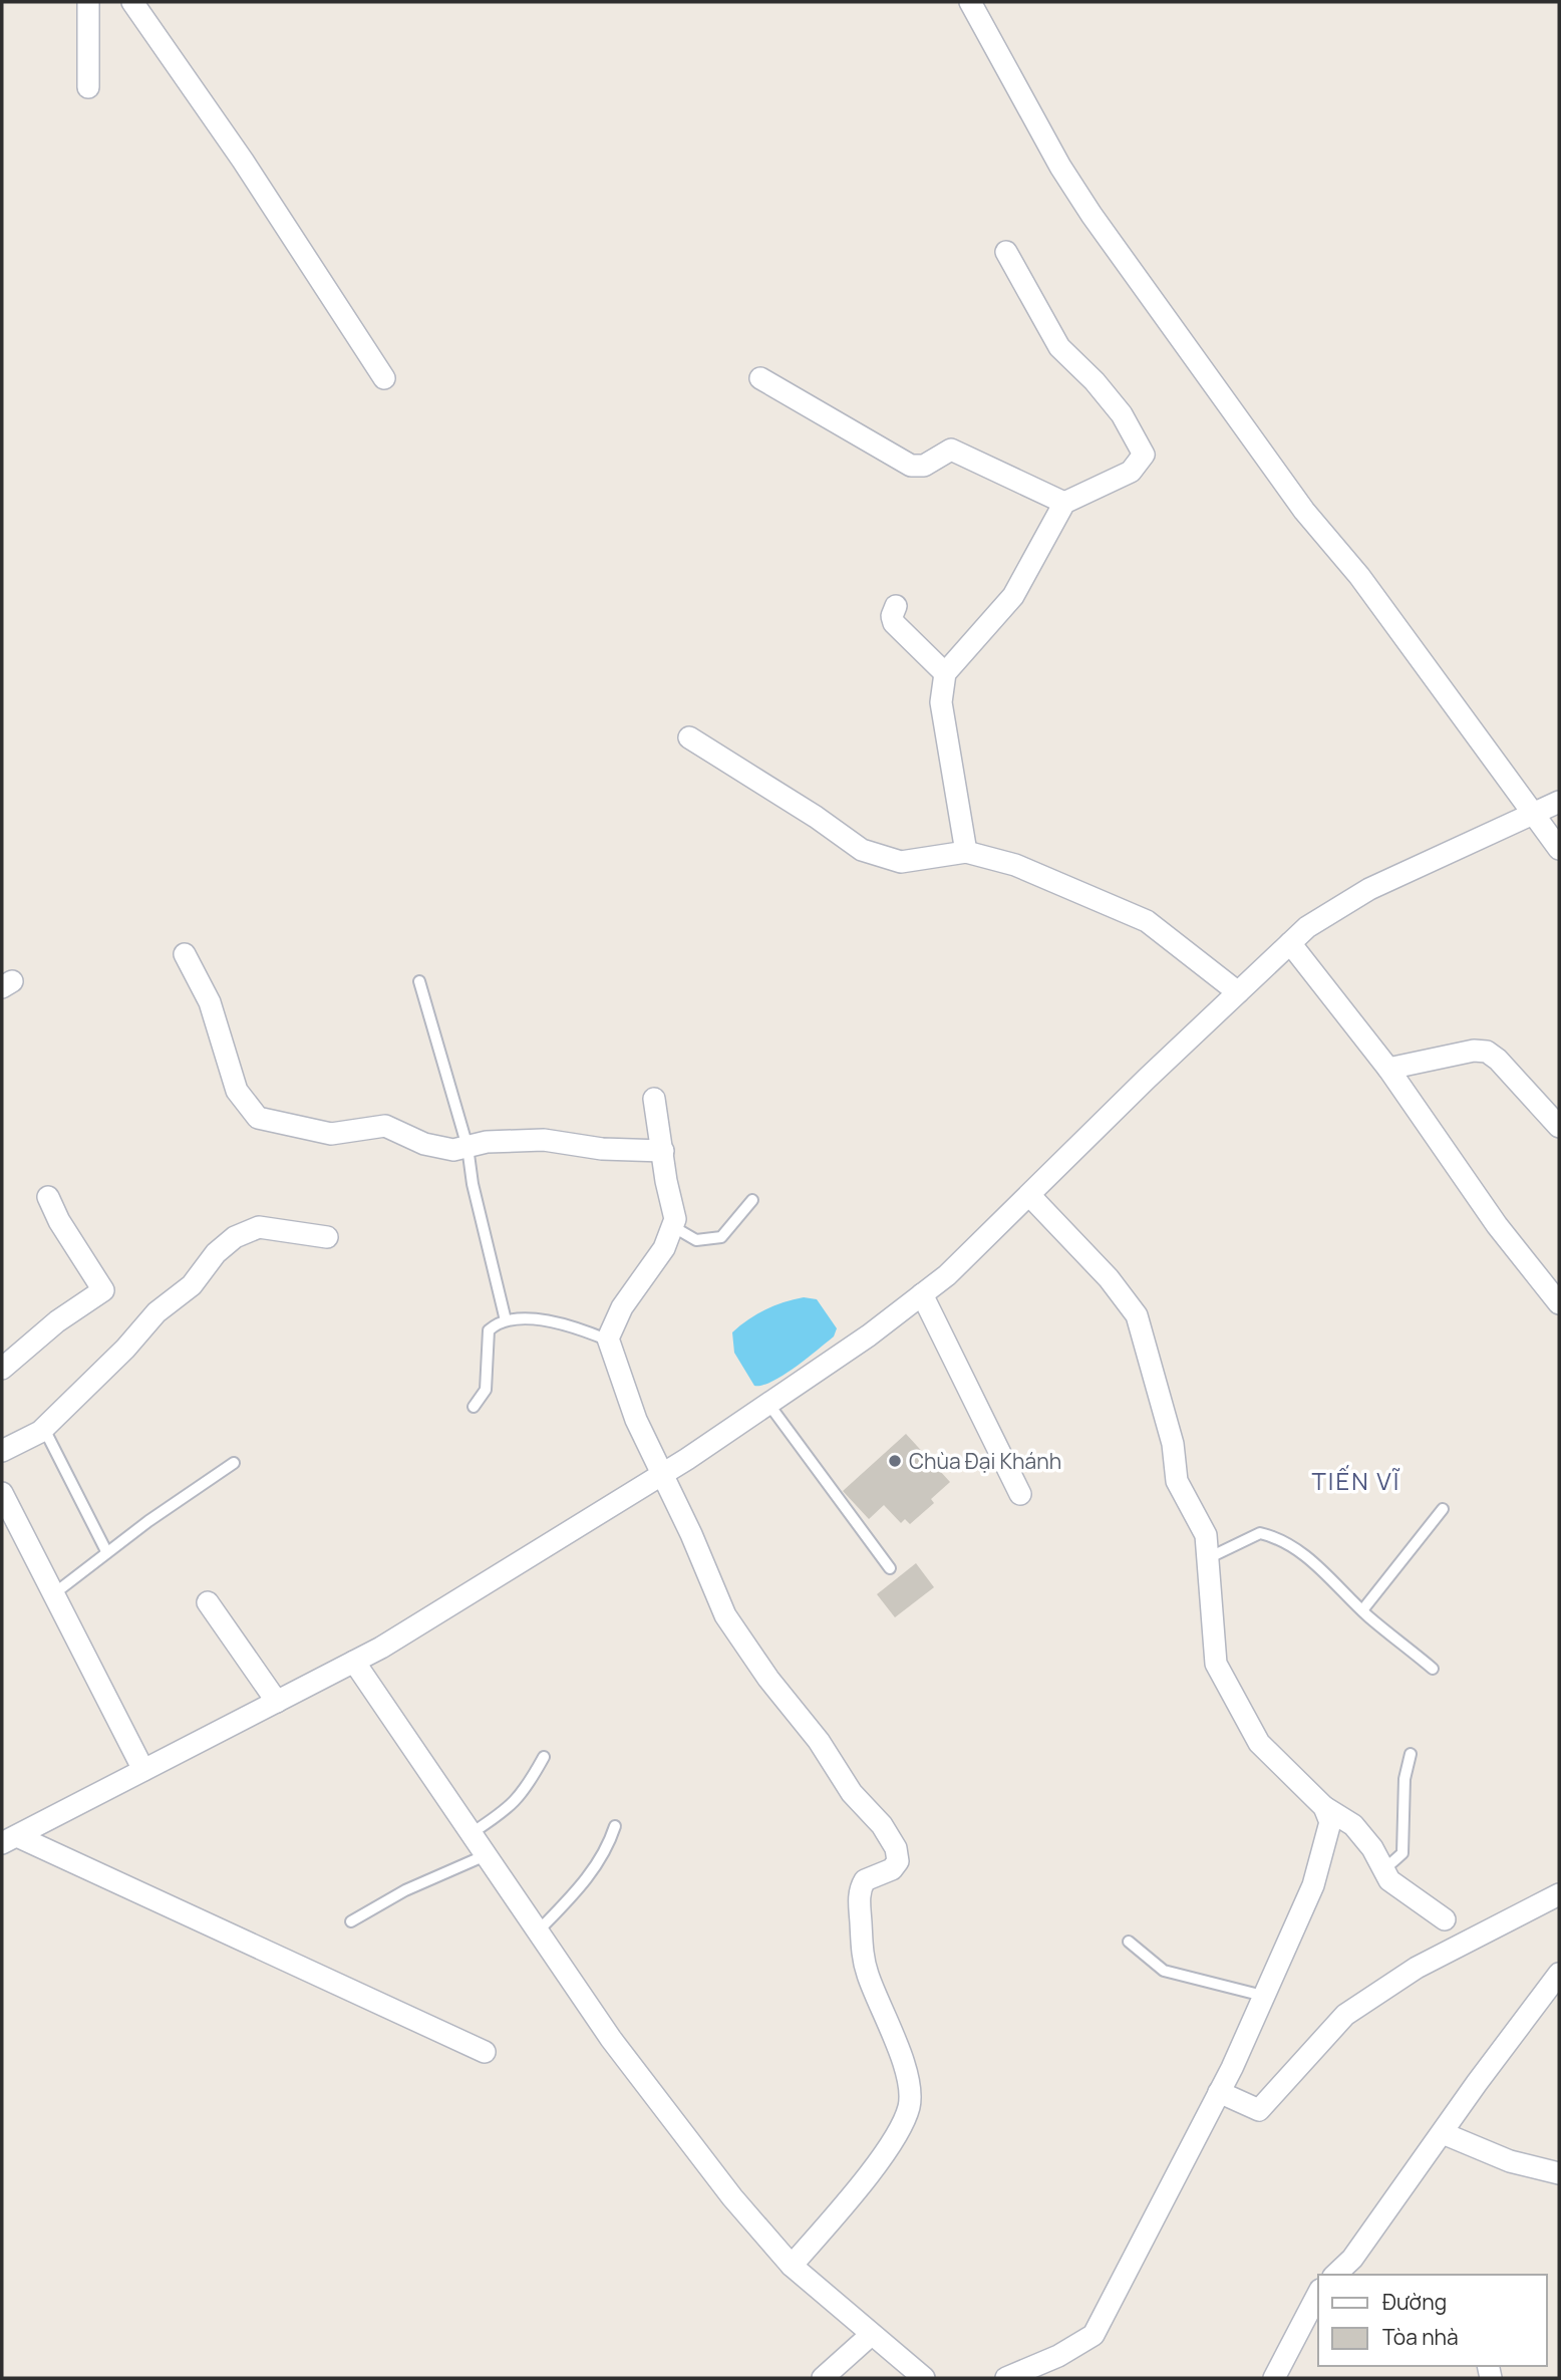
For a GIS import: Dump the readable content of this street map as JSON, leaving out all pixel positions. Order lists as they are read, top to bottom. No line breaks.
{"districts":["TIẾN VĨ"],"places":["Chùa Đại Khánh"],"legend":["Đường","Tòa nhà"]}
